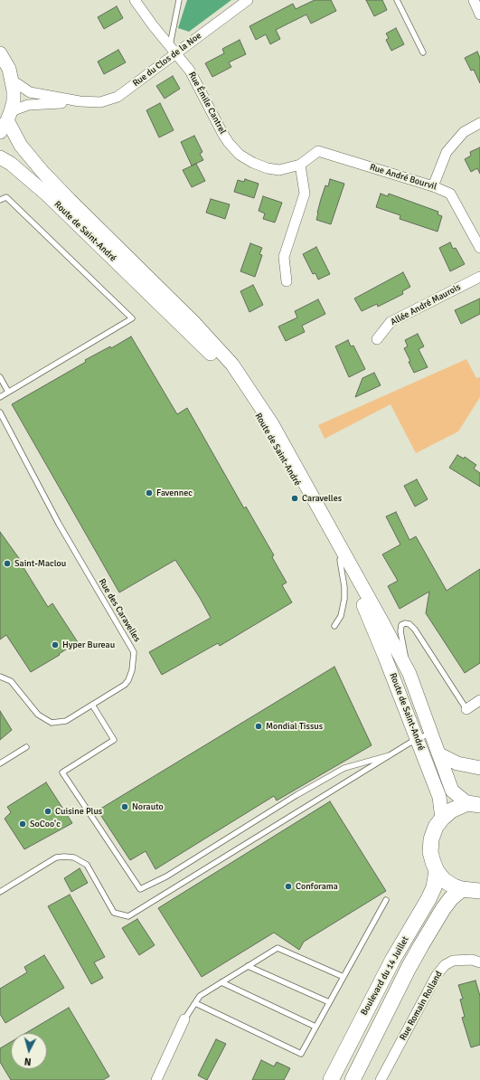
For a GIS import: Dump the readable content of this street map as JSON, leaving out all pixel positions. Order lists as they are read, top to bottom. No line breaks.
{"streets":{"main road":["Route de Saint-André","Boulevard du 14 Juillet"],"street":["Rue du Clos de la Noe","Rue Émile Cantrel","Rue André Bourvil","Allée André Maurois","Rue Romain Rolland"],"lane":["Rue des Caravelles"]},"crossings":[["Rue du Clos de la Noe","Rue Émile Cantrel"],["Rue du Clos de la Noe","Route de Saint-André"],["Rue Émile Cantrel","Rue André Bourvil"]],"places":["Favennec","Caravelles","Saint-Maclou","Hyper Bureau","Mondial Tissus","Norauto","Cuisine Plus","SoCoo'c","Conforama"],"north":"bottom"}
